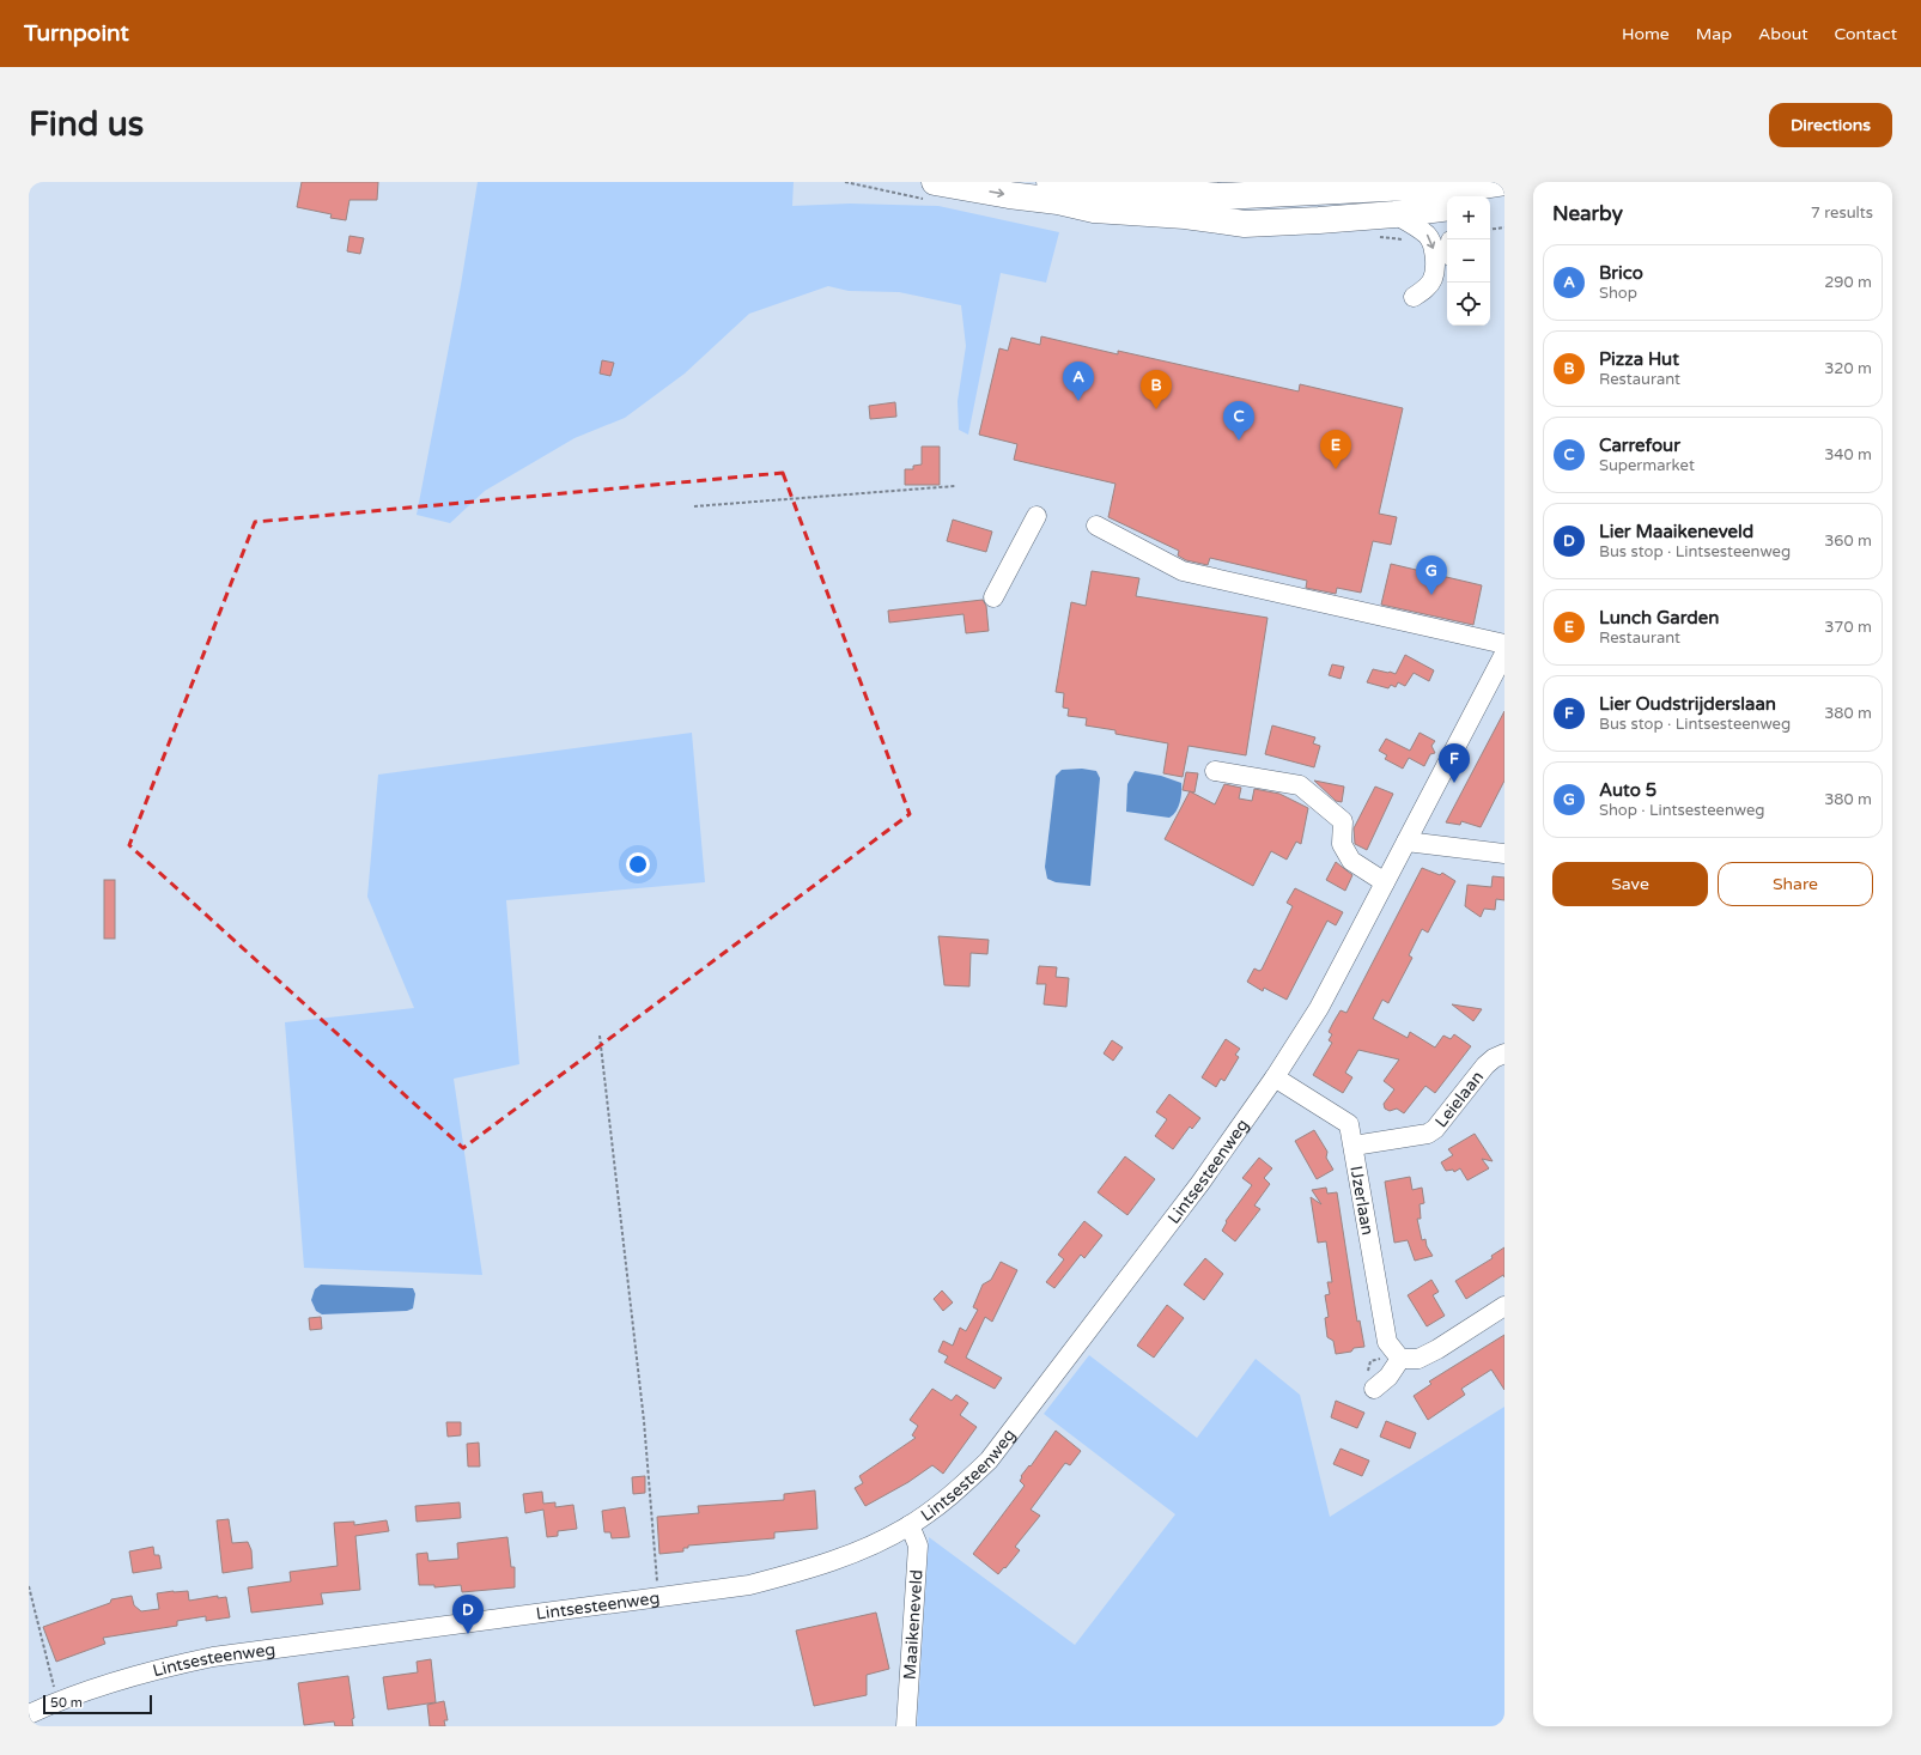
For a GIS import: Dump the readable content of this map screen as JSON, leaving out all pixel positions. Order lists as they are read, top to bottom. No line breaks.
{"streets":{"street":["Leielaan","Lintsesteenweg","IJzerlaan","Maaikeneveld"]},"crossings":[["Leielaan","IJzerlaan"],["Lintsesteenweg","IJzerlaan"],["Lintsesteenweg","Maaikeneveld"]],"scale_bar":"50 m","page":{"header":"Turnpoint","nav":["Home","Map","About","Contact"],"buttons":["Directions",["Save","Share"]],"title":"Find us","heading":["Nearby","7 results"],"map_buttons":["+","−"],"list":[{"mark":"A","name":"Brico","note":"Shop","value":"290 m"},{"mark":"B","name":"Pizza Hut","note":"Restaurant","value":"320 m"},{"mark":"C","name":"Carrefour","note":"Supermarket","value":"340 m"},{"mark":"D","name":"Lier Maaikeneveld","note":"Bus stop · Lintsesteenweg","value":"360 m"},{"mark":"E","name":"Lunch Garden","note":"Restaurant","value":"370 m"},{"mark":"F","name":"Lier Oudstrijderslaan","note":"Bus stop · Lintsesteenweg","value":"380 m"},{"mark":"G","name":"Auto 5","note":"Shop · Lintsesteenweg","value":"380 m"}],"pins":["A","B","C","E","G","F","D"],"scale":"50 m"}}
